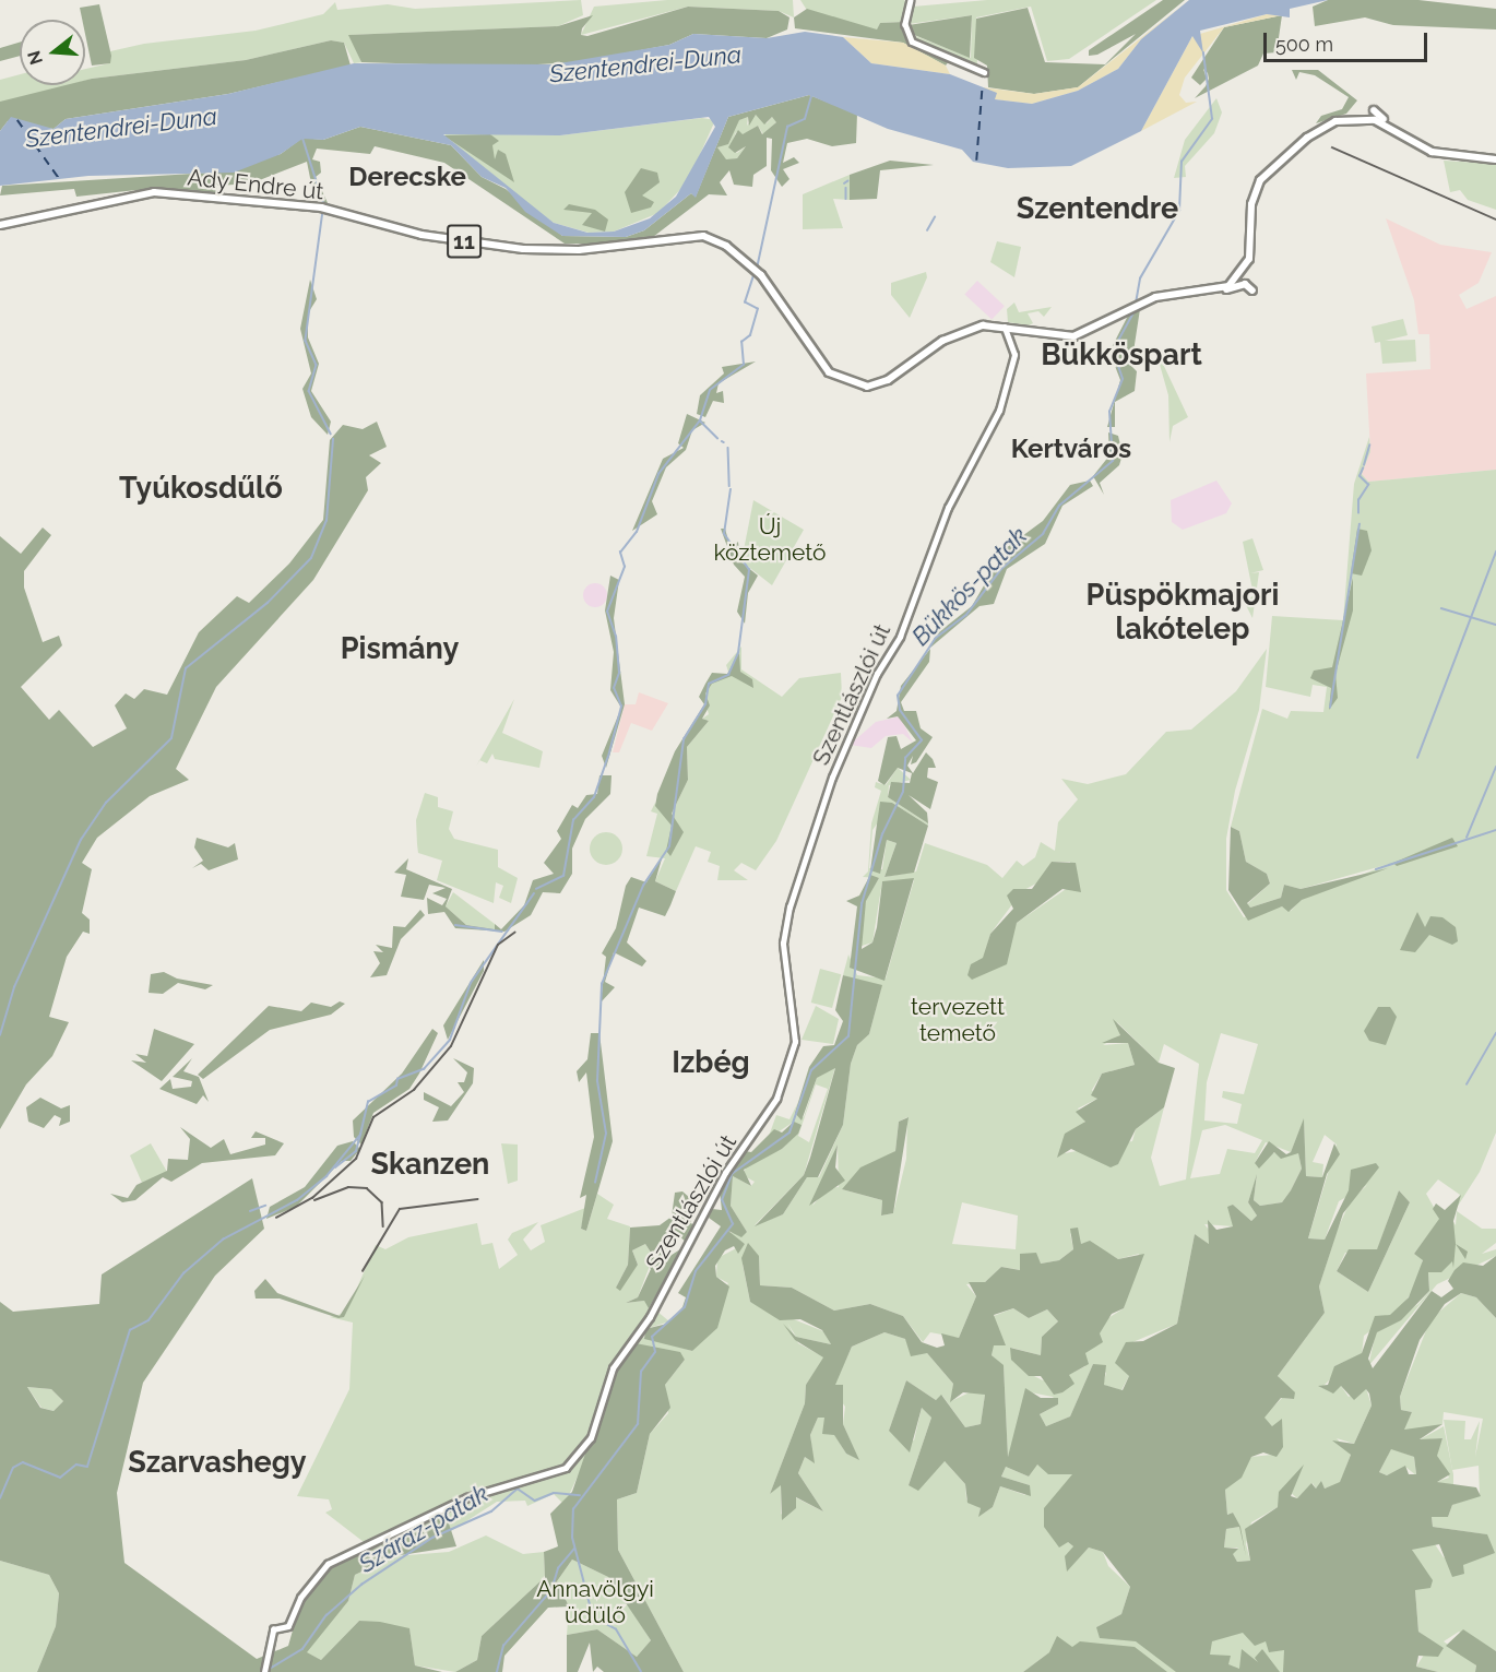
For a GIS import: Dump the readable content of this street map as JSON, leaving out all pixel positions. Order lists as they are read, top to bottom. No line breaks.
{"streets":{"main road":["Ady Endre út","11","Szentlászlói út"]},"crossings":[["Ady Endre út","11"],["Ady Endre út","Szentlászlói út"],["11","Szentlászlói út"]],"districts":["Derecske","Szentendre","Bükköspart","Kertváros","Tyúkosdűlő","Püspökmajori lakótelep","Pismány","Izbég","Skanzen","Szarvashegy"],"water":["Szentendrei-Duna","Bükkös-patak","Száraz-patak"],"parks":["Új köztemető","tervezett temető","Annavölgyi üdülő"],"scale_bar":"500 m","north":"left"}
